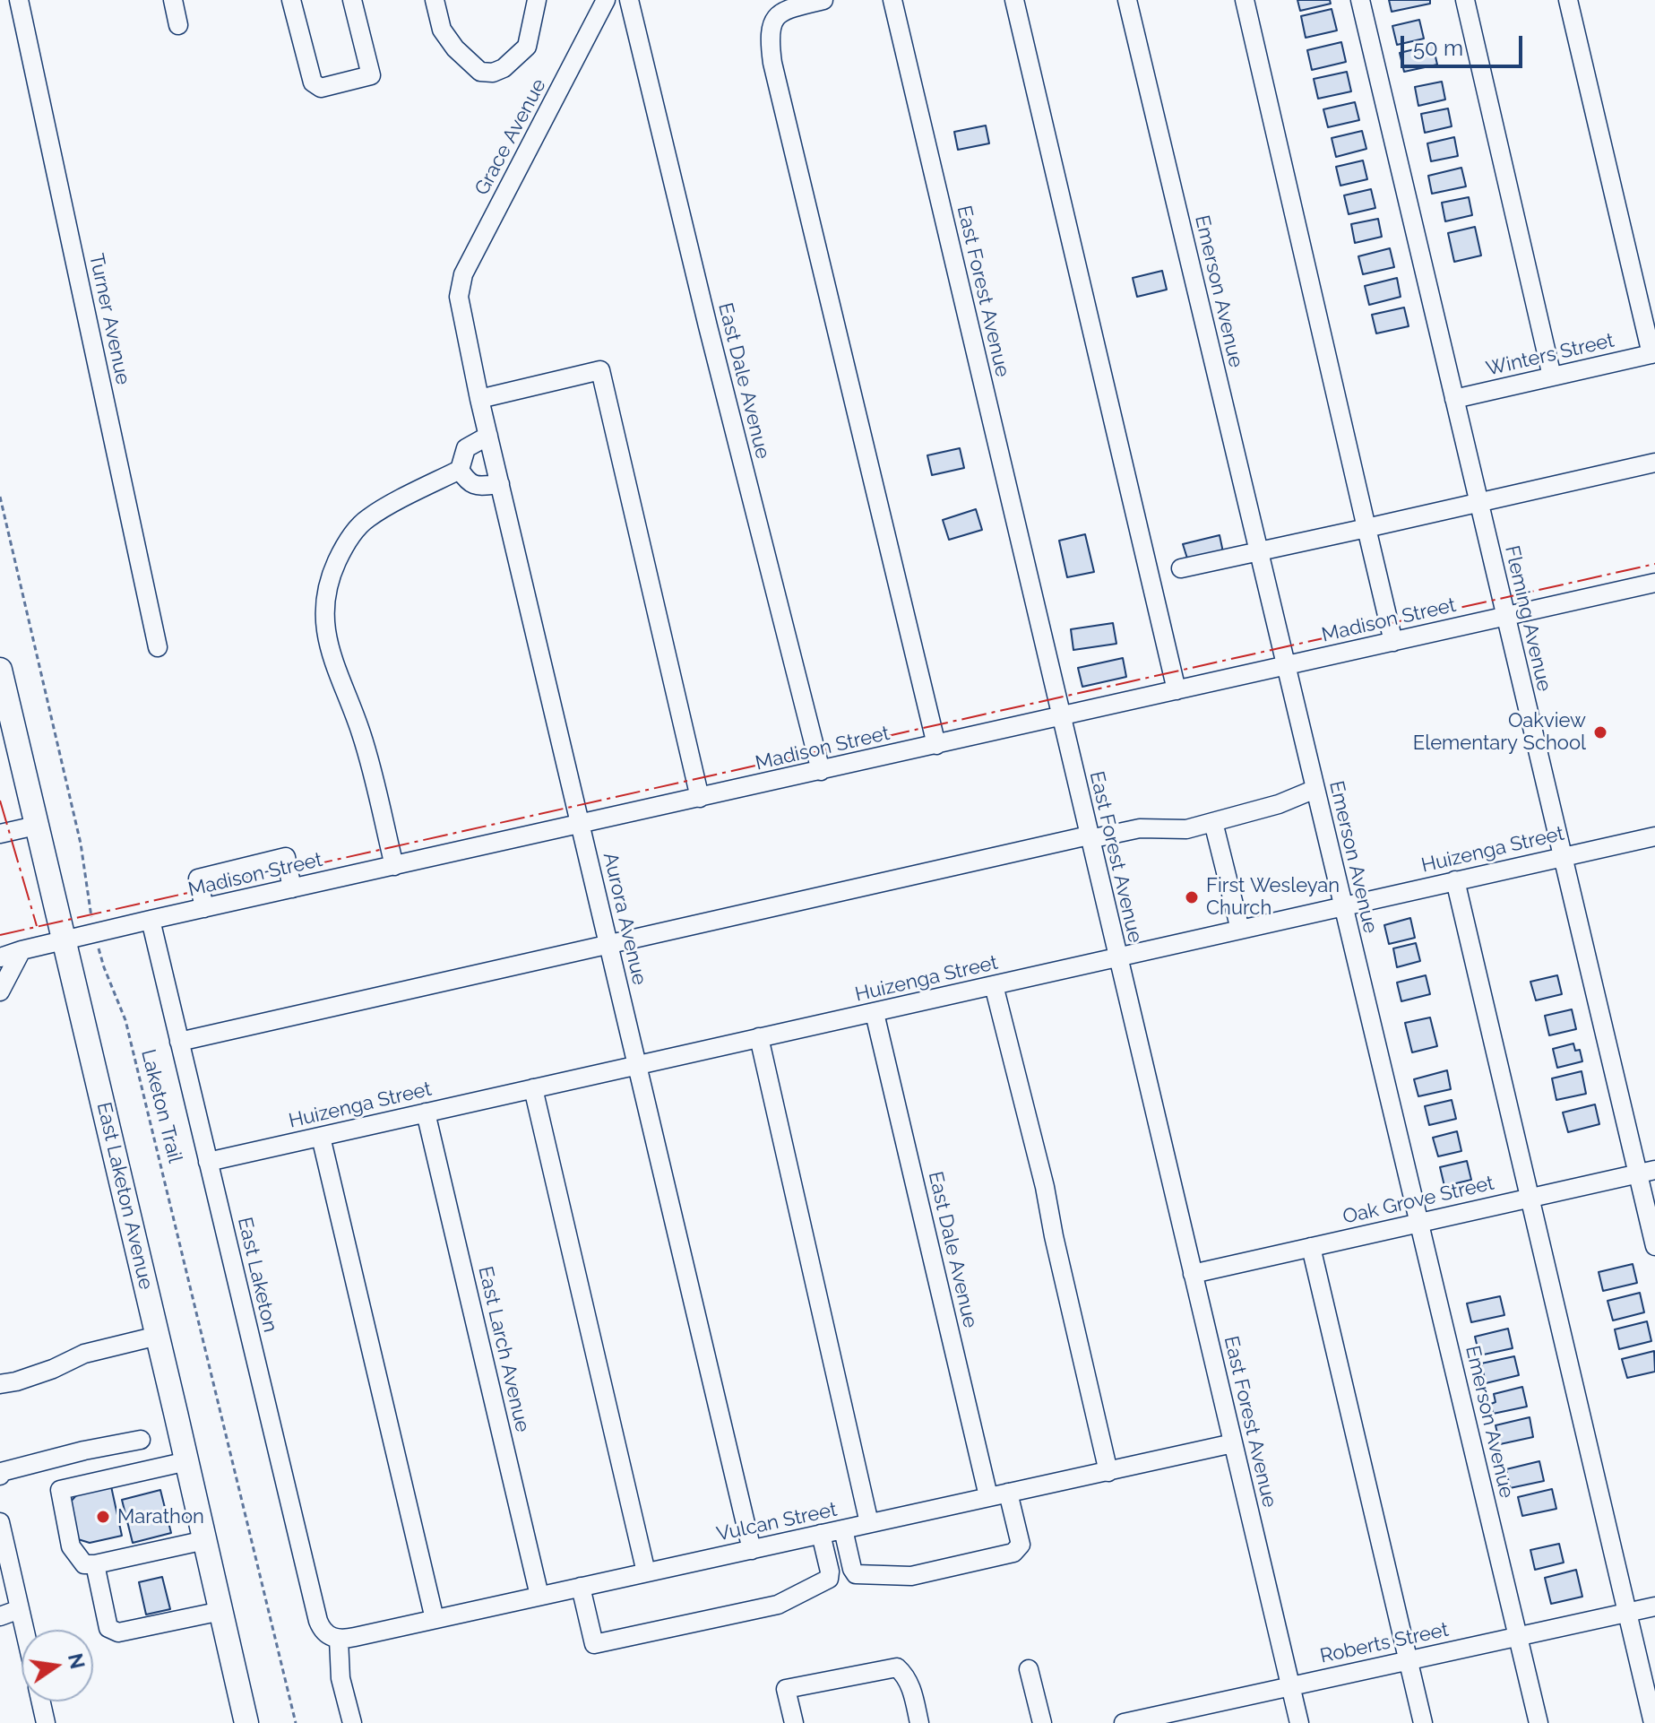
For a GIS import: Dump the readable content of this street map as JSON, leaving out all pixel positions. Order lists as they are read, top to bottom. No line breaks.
{"streets":{"main road":["East Laketon Avenue"],"street":["Grace Avenue","East Forest Avenue","Emerson Avenue","Turner Avenue","Winters Street","East Dale Avenue","Fleming Avenue","Madison Street","Huizenga Street","Aurora Avenue","Oak Grove Street","East Laketon","East Larch Avenue","Vulcan Street","Roberts Street"],"path":["Laketon Trail"]},"crossings":[["Grace Avenue","Aurora Avenue"],["East Forest Avenue","Madison Street"],["East Forest Avenue","Huizenga Street"],["East Forest Avenue","Oak Grove Street"],["East Forest Avenue","Vulcan Street"],["East Forest Avenue","Roberts Street"],["Emerson Avenue","Madison Street"],["Emerson Avenue","Huizenga Street"],["Emerson Avenue","Oak Grove Street"],["Emerson Avenue","Roberts Street"],["Winters Street","Fleming Avenue"],["East Dale Avenue","Madison Street"],["East Dale Avenue","Huizenga Street"],["East Dale Avenue","Vulcan Street"],["Fleming Avenue","Madison Street"],["Fleming Avenue","Huizenga Street"],["Fleming Avenue","Oak Grove Street"],["Madison Street","Aurora Avenue"],["Madison Street","Laketon Trail"],["Madison Street","East Laketon Avenue"],["Madison Street","East Laketon"],["Huizenga Street","Aurora Avenue"],["Huizenga Street","East Laketon"],["Huizenga Street","East Larch Avenue"],["Aurora Avenue","Vulcan Street"],["East Laketon","Vulcan Street"],["East Larch Avenue","Vulcan Street"]],"places":["Oakview Elementary School","First Wesleyan Church","Marathon"],"scale_bar":"50 m","north":"right"}
